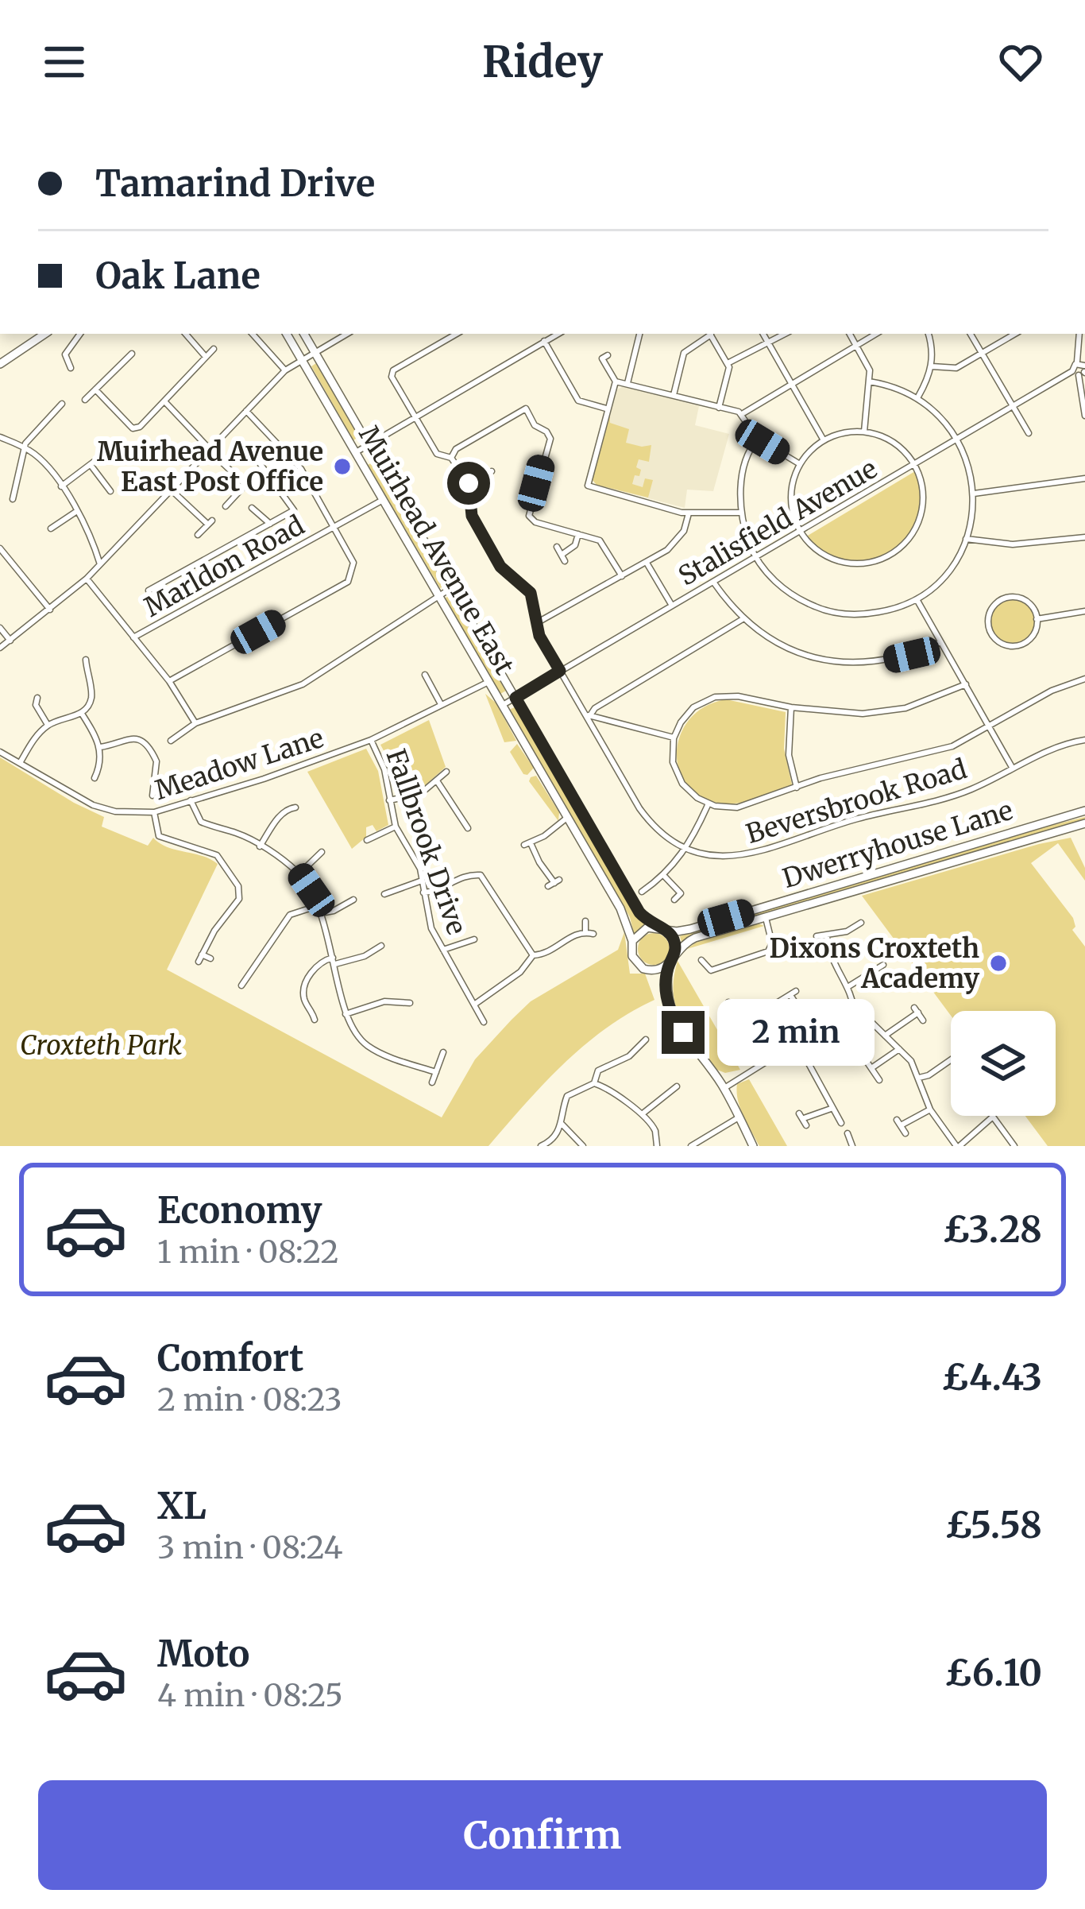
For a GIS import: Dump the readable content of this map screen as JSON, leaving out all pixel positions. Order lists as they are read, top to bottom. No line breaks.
{"streets":{"street":["Stalisfield Avenue","Muirhead Avenue East","Marldon Road","Meadow Lane","Beversbrook Road","Fallbrook Drive","Dwerryhouse Lane"]},"crossings":[["Stalisfield Avenue","Muirhead Avenue East"],["Muirhead Avenue East","Marldon Road"],["Muirhead Avenue East","Meadow Lane"],["Muirhead Avenue East","Dwerryhouse Lane"],["Meadow Lane","Fallbrook Drive"]],"parks":["Croxteth Park"],"places":["Muirhead Avenue East Post Office","Dixons Croxteth Academy"],"page":{"header":"Ridey","banner":["Tamarind Drive","Oak Lane"],"bubble":"2 min","list":[{"name":"Economy","note":"1 min · 08:22","value":"£3.28"},{"name":"Comfort","note":"2 min · 08:23","value":"£4.43"},{"name":"XL","note":"3 min · 08:24","value":"£5.58"},{"name":"Moto","note":"4 min · 08:25","value":"£6.10"}],"buttons":"Confirm"}}
